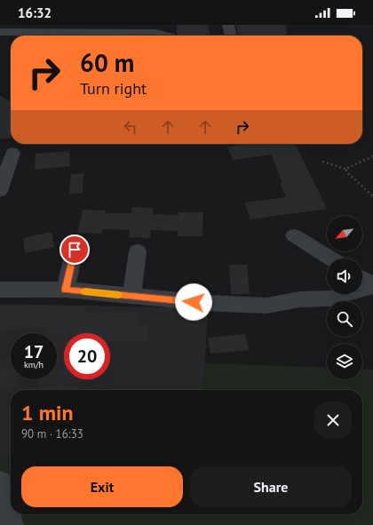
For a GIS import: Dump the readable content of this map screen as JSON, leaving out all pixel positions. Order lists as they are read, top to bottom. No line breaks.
{"north":"bottom left","page":{"status":"16:32","turn":["60 m","Turn right"],"speed":"17 km/h","limit":"20","heading":["1 min","90 m · 16:33"],"buttons":["Exit","Share"]}}
